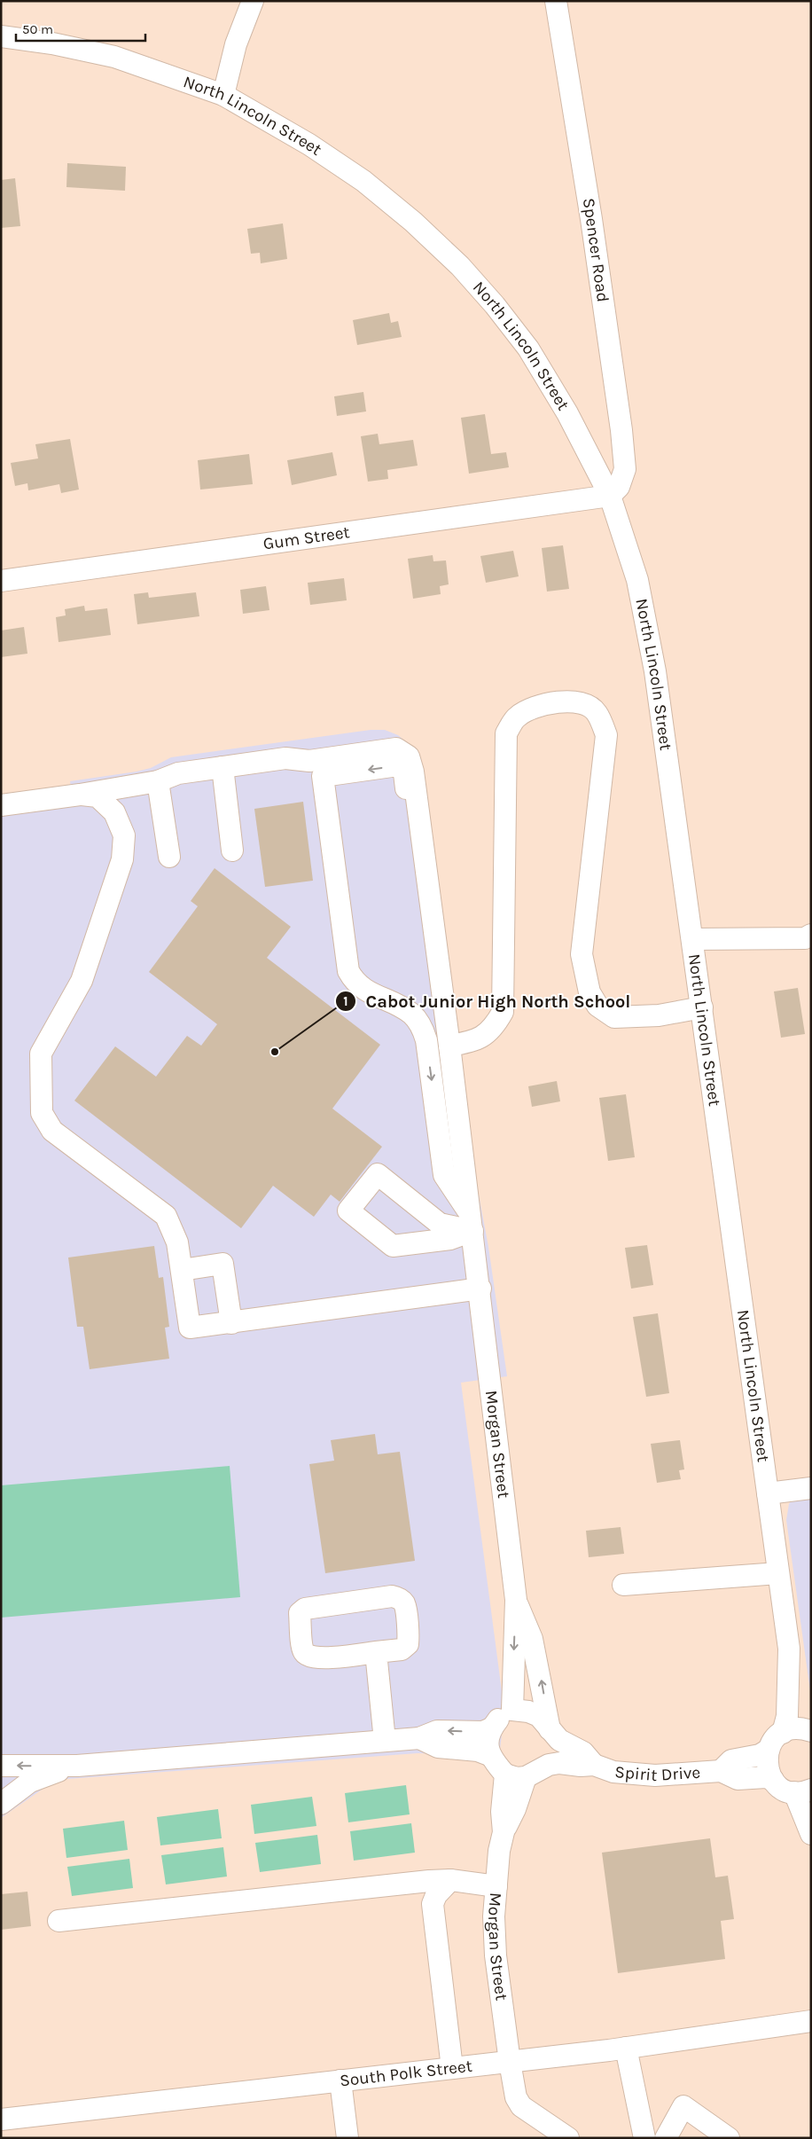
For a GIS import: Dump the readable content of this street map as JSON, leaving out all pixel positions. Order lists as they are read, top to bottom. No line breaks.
{"streets":{"street":["North Lincoln Street","Spencer Road","Gum Street","Morgan Street","Spirit Drive","South Polk Street"]},"crossings":[["North Lincoln Street","Spencer Road"],["North Lincoln Street","Gum Street"],["Spencer Road","Gum Street"],["Morgan Street","Spirit Drive"],["Morgan Street","South Polk Street"]],"places":["Cabot Junior High North School"],"scale_bar":"50 m"}
